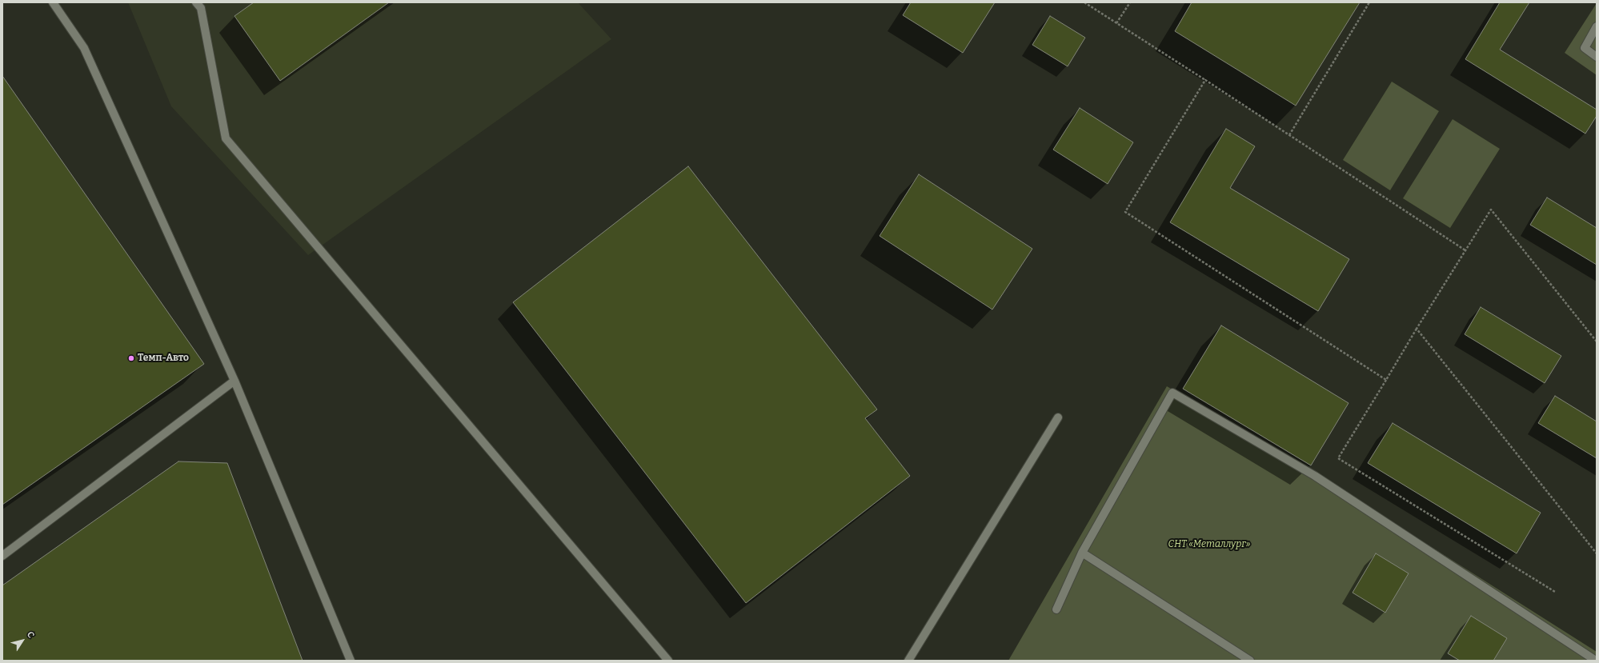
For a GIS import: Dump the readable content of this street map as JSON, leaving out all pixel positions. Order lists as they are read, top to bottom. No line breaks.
{"parks":["СНТ «Металлург»"],"places":["Темп-Авто"],"north":"top right"}
